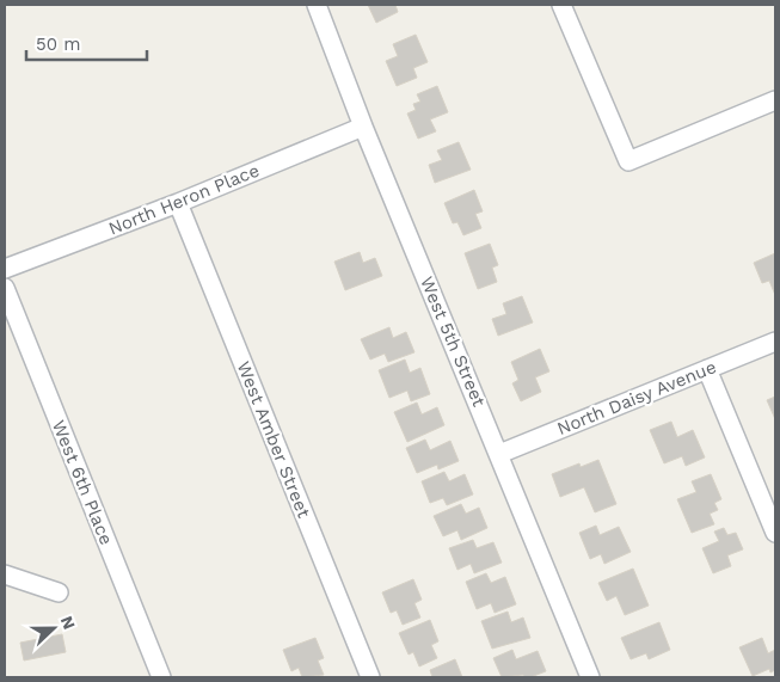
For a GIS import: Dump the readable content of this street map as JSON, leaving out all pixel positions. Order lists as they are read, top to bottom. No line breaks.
{"streets":{"street":["North Heron Place","West 5th Street","North Daisy Avenue","West Amber Street","West 6th Place"]},"crossings":[["North Heron Place","West 5th Street"],["North Heron Place","West Amber Street"],["West 5th Street","North Daisy Avenue"]],"scale_bar":"50 m","north":"right"}
